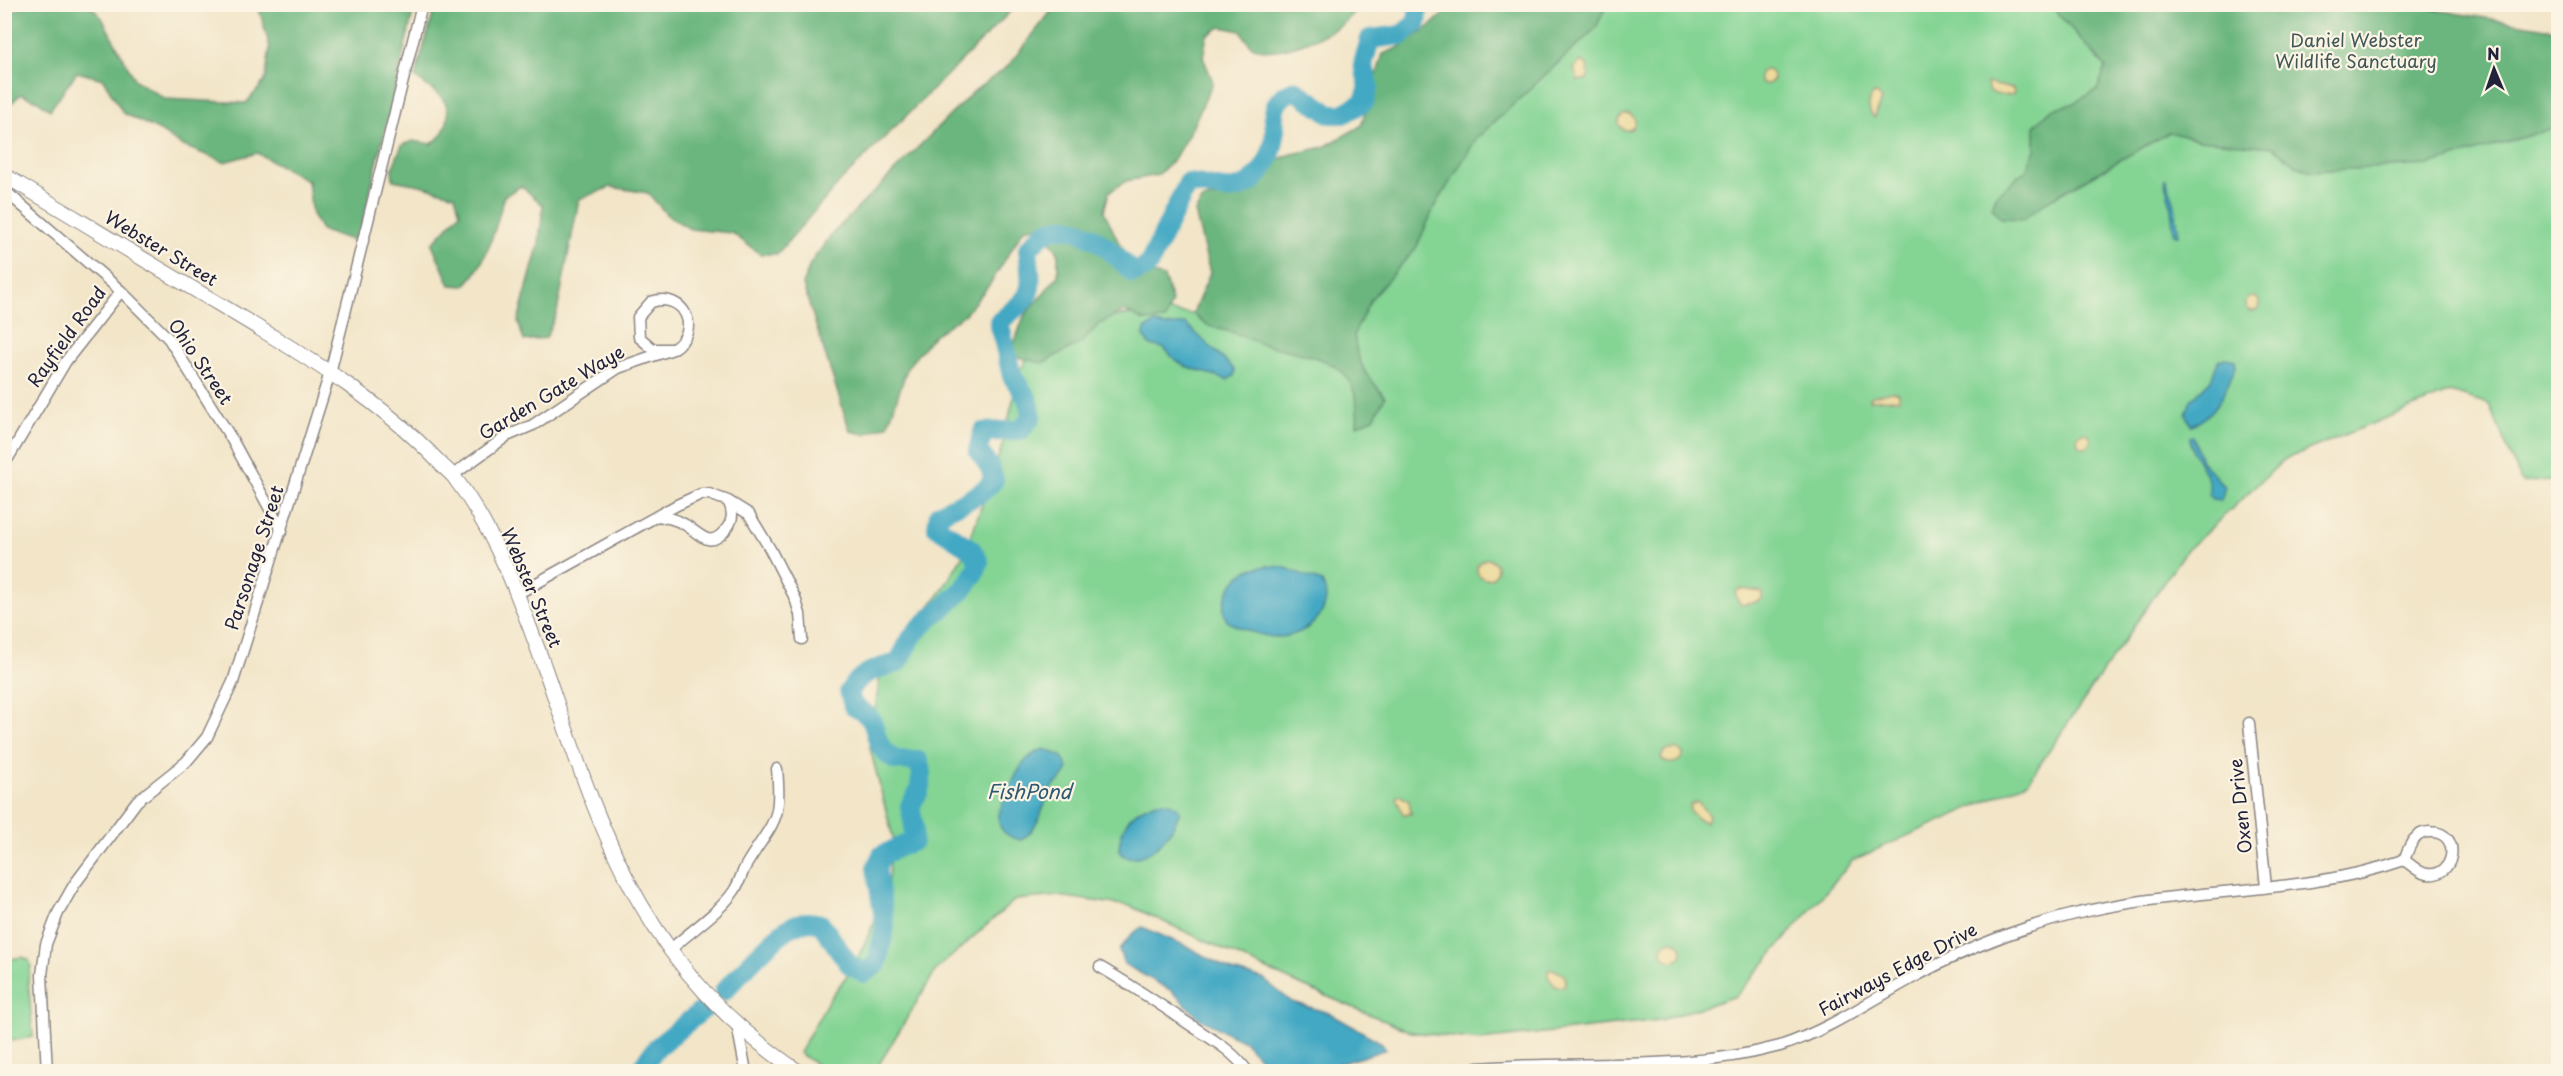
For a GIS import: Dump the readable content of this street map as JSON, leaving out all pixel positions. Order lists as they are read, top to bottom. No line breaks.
{"streets":{"street":["Webster Street","Rayfield Road","Ohio Street","Garden Gate Waye","Parsonage Street","Oxen Drive","Fairways Edge Drive"]},"crossings":[["Webster Street","Garden Gate Waye"],["Webster Street","Parsonage Street"],["Rayfield Road","Ohio Street"],["Ohio Street","Parsonage Street"],["Oxen Drive","Fairways Edge Drive"]],"water":["FishPond"],"parks":["Daniel Webster Wildlife Sanctuary"],"north":"top"}
